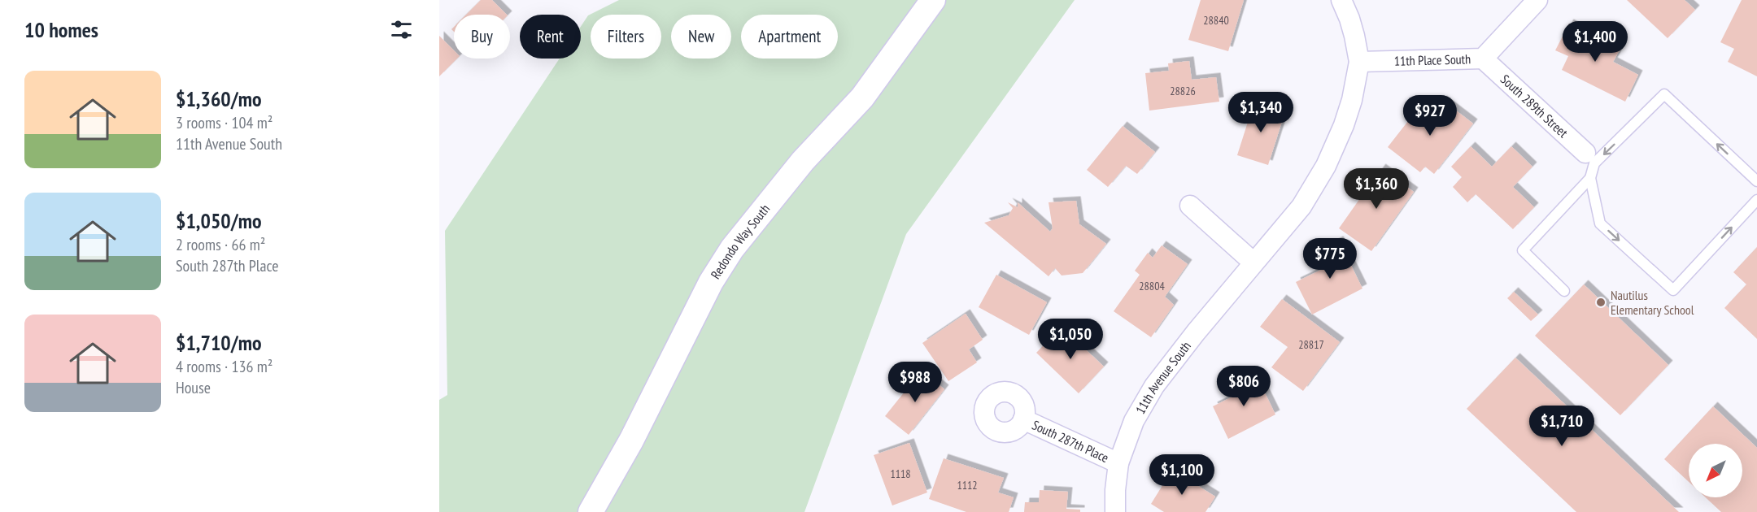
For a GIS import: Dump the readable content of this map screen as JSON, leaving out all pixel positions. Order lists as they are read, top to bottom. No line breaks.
{"streets":{"street":["11th Place South","South 289th Street","Redondo Way South","11th Avenue South","South 287th Place"]},"crossings":[["11th Place South","South 289th Street"],["11th Place South","11th Avenue South"],["11th Avenue South","South 287th Place"]],"places":["Nautilus Elementary School"],"house_numbers":["28840","28826","28804","28817","1118","1112"],"north":"bottom left","page":{"heading":"10 homes","chip":["Buy","Rent","Filters","New","Apartment"],"price":["$1,400","$1,340","$927","$1,360","$775","$1,050","$988","$806","$1,710","$1,100"],"list":[{"name":"$1,360/mo","note":"3 rooms · 104 m² · 11th Avenue South"},{"name":"$1,050/mo","note":"2 rooms · 66 m² · South 287th Place"},{"name":"$1,710/mo","note":"4 rooms · 136 m² · House"}]}}
